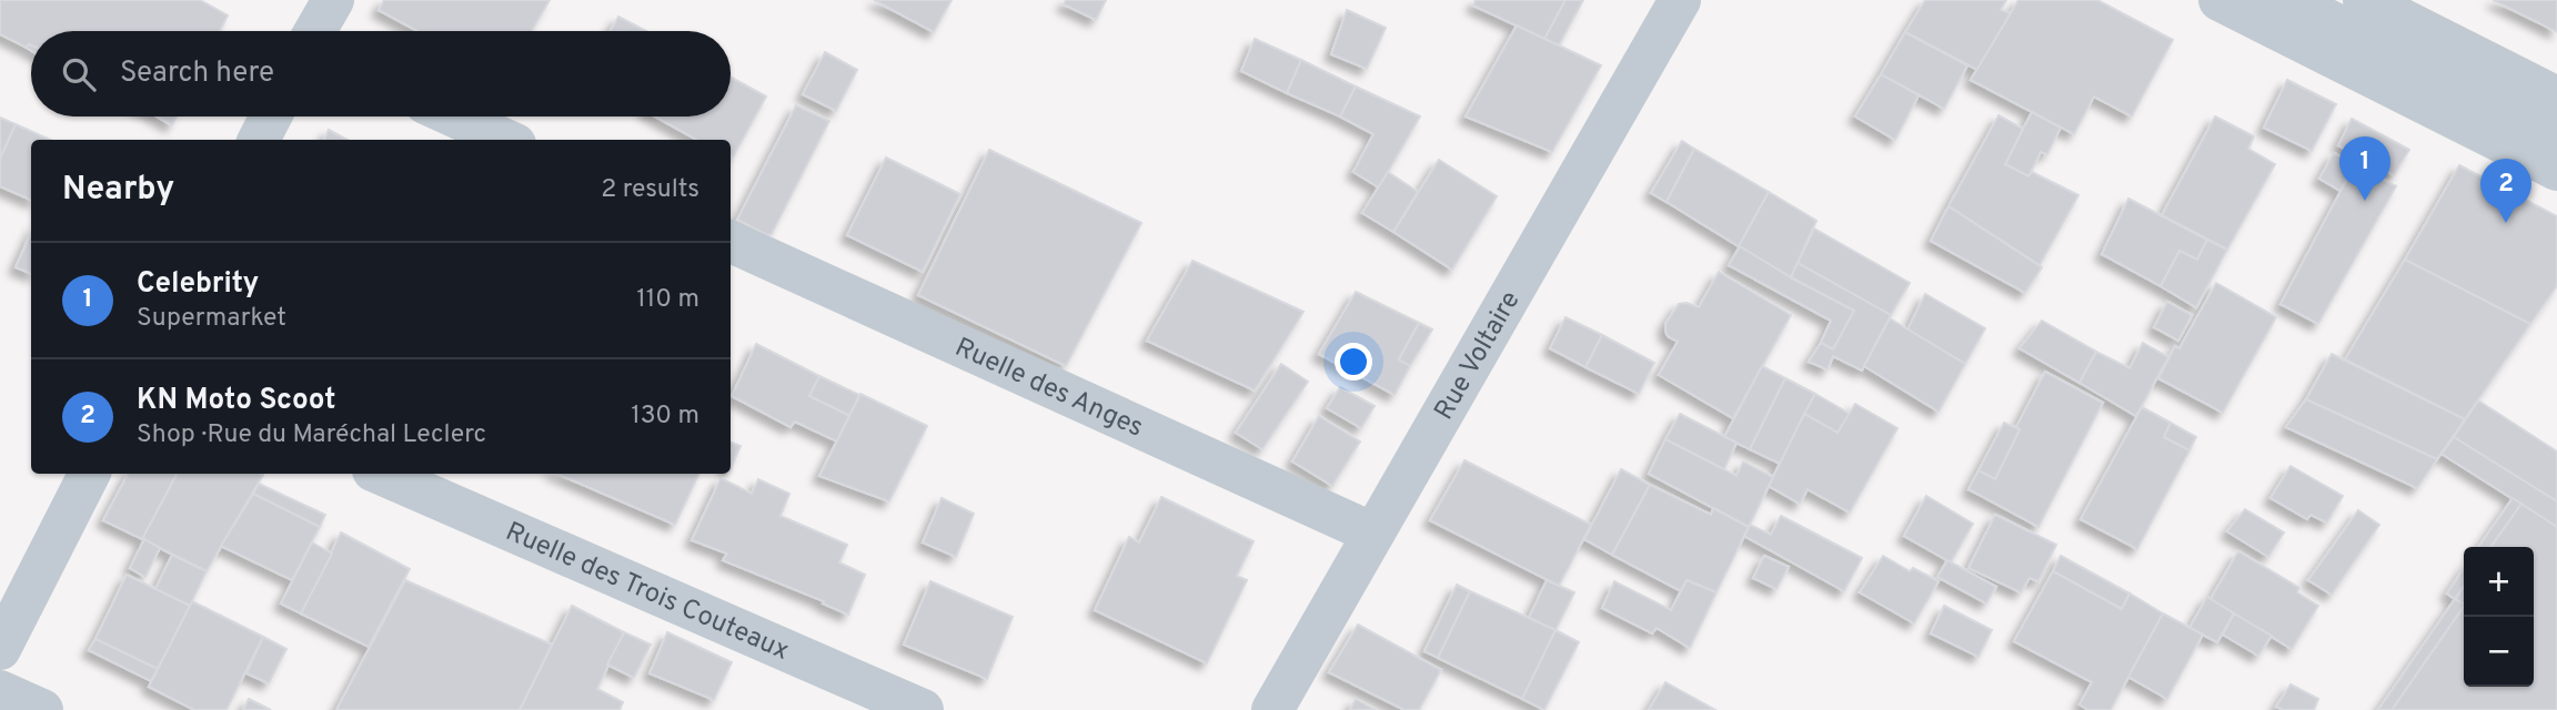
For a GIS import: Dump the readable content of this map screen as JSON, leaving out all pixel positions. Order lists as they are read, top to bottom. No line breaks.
{"streets":{"street":["Rue Voltaire","Ruelle des Anges","Ruelle des Trois Couteaux"]},"crossings":[["Rue Voltaire","Ruelle des Anges"]],"page":{"search":"Search here","pins":["1","2"],"heading":["Nearby","2 results"],"list":[{"mark":"1","name":"Celebrity","note":"Supermarket","value":"110 m"},{"mark":"2","name":"KN Moto Scoot","note":"Shop · Rue du Maréchal Leclerc","value":"130 m"}],"map_buttons":["+","−"]}}
